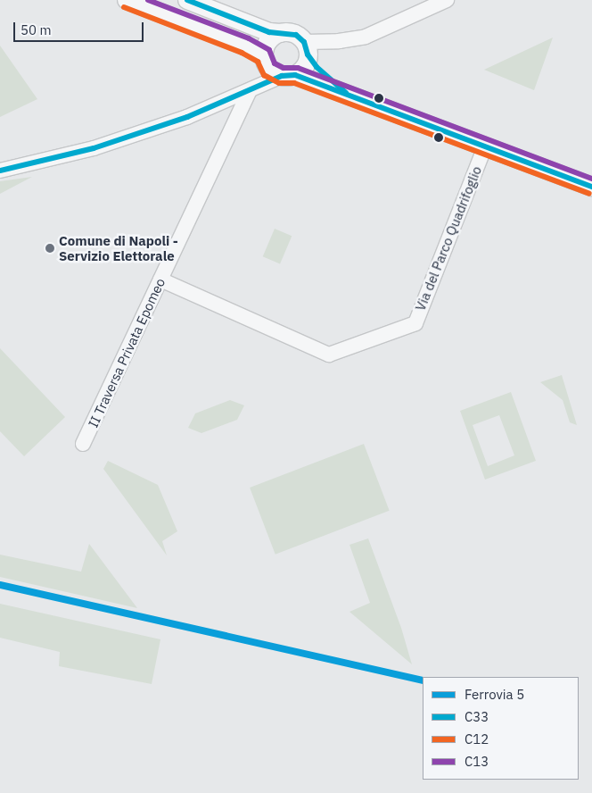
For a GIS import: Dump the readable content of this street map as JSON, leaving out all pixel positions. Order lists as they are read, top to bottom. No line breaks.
{"streets":{"street":["Via del Parco Quadrifoglio","II Traversa Privata Epomeo"]},"crossings":[["Via del Parco Quadrifoglio","II Traversa Privata Epomeo"]],"places":["Comune di Napoli - Servizio Elettorale"],"lines":["transit line C33","transit line C13","transit line C12","rail line 5"],"legend":["Ferrovia 5","C33","C12","C13"],"scale_bar":"50 m"}
